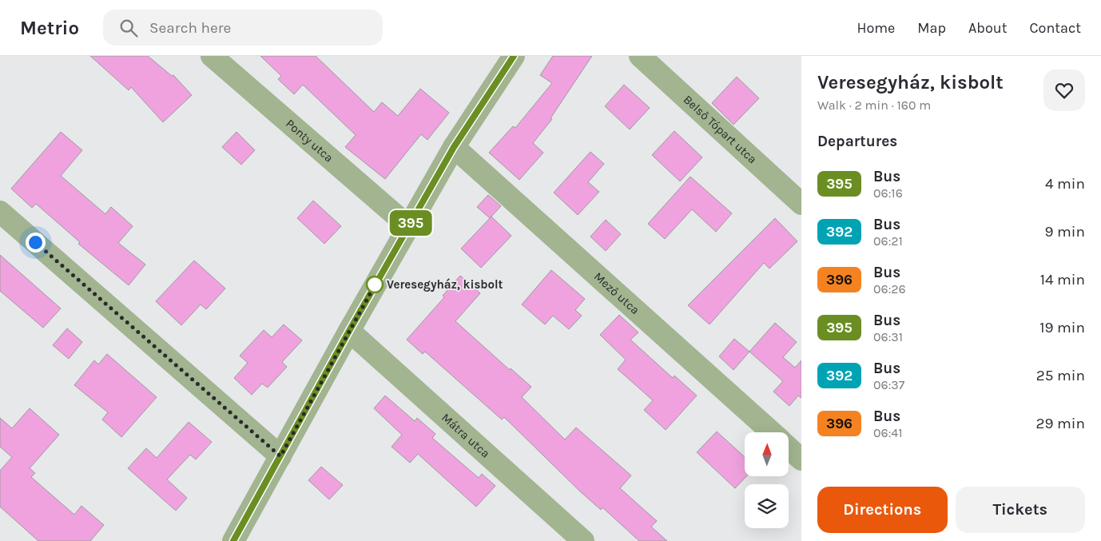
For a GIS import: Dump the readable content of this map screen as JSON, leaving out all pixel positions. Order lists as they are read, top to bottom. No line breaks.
{"streets":{"street":["Belső Tópart utca","Ponty utca","Mező utca","Mátra utca"]},"places":["Veresegyház, kisbolt"],"lines":["bus line 395"],"north":"top","page":{"header":"Metrio","search":"Search here","nav":["Home","Map","About","Contact"],"on_map":"395","heading":[["Veresegyház, kisbolt","Walk · 2 min · 160 m"],"Departures"],"list":[{"mark":"395","name":"Bus","note":"06:16","value":"4 min"},{"mark":"392","name":"Bus","note":"06:21","value":"9 min"},{"mark":"396","name":"Bus","note":"06:26","value":"14 min"},{"mark":"395","name":"Bus","note":"06:31","value":"19 min"},{"mark":"392","name":"Bus","note":"06:37","value":"25 min"},{"mark":"396","name":"Bus","note":"06:41","value":"29 min"}],"buttons":["Directions","Tickets"]}}
